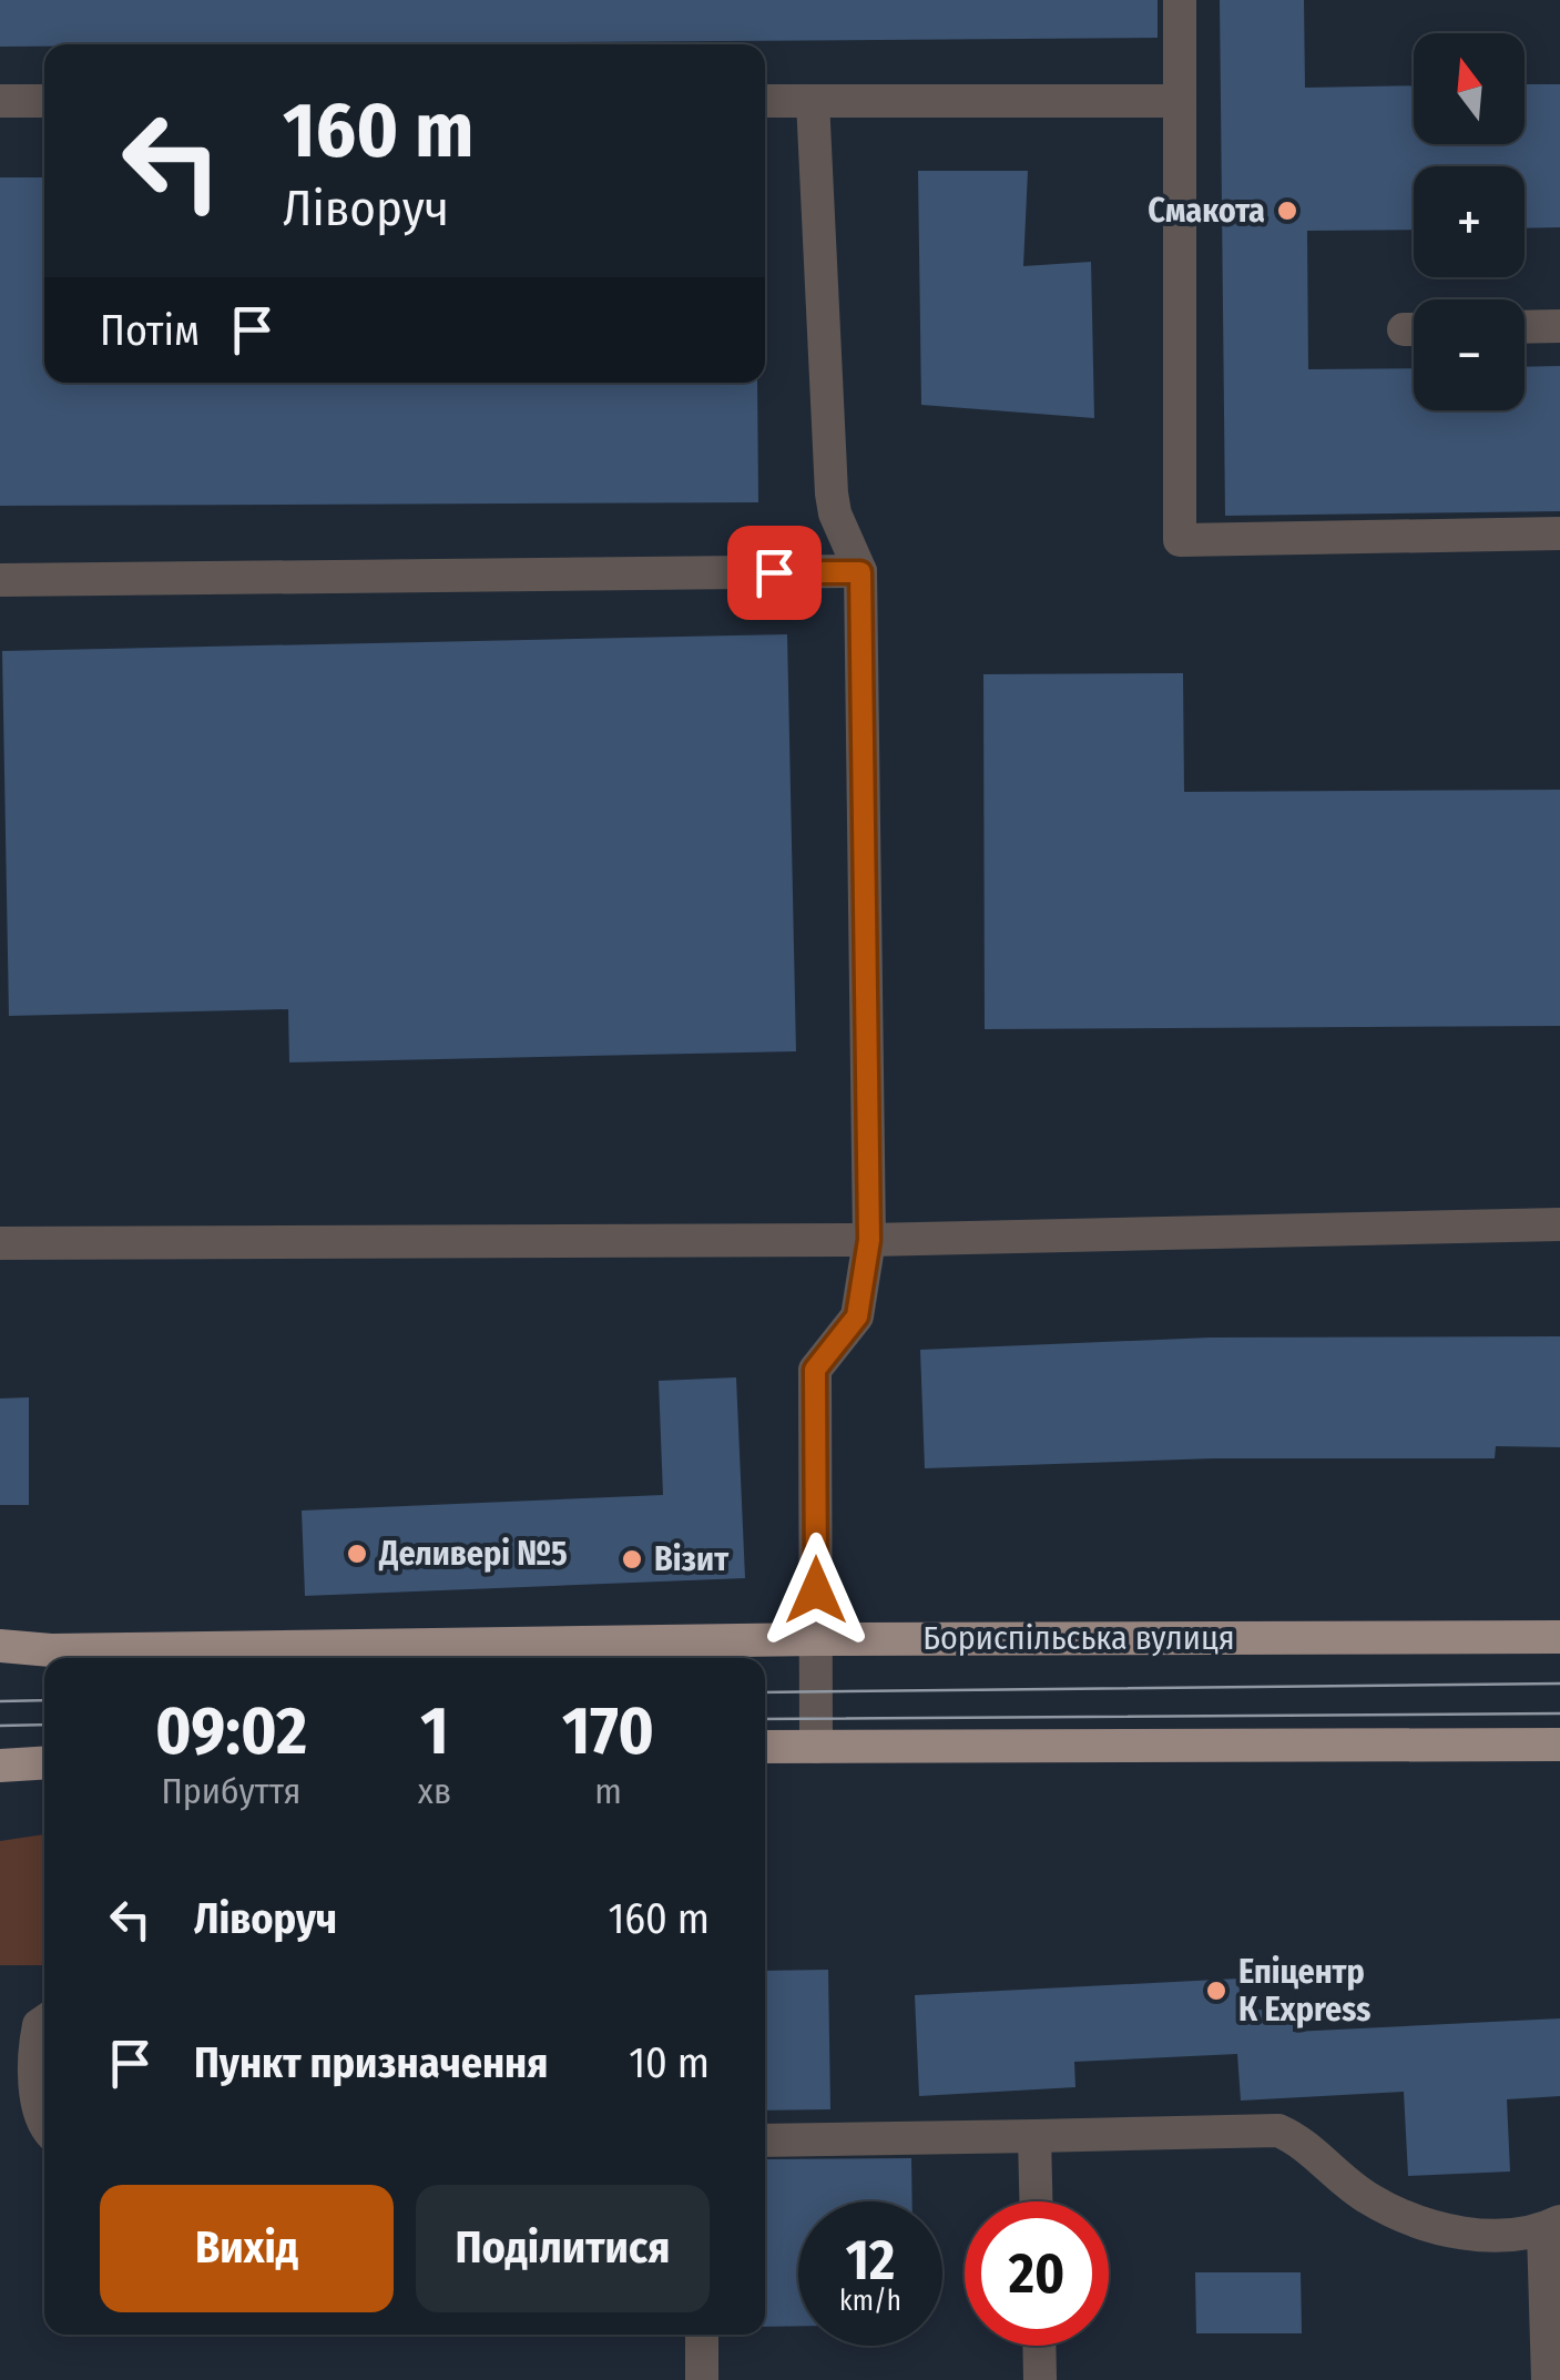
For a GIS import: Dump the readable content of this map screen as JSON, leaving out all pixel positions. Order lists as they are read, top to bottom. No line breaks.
{"streets":{"main road":["Бориспільська вулиця"]},"places":["Смакота","Деливері №5","Візит","Епіцентр К Express"],"north":"top","page":{"map_buttons":["+","−"],"turn":["160 m","Ліворуч"],"then":"Потім","eta":["09:02","Прибуття","1","хв","170","m"],"list":[{"name":"Ліворуч","value":"160 m"},{"name":"Пункт призначення","value":"10 m"}],"buttons":["Вихід","Поділитися"],"speed":"12 km/h","limit":"20"}}
